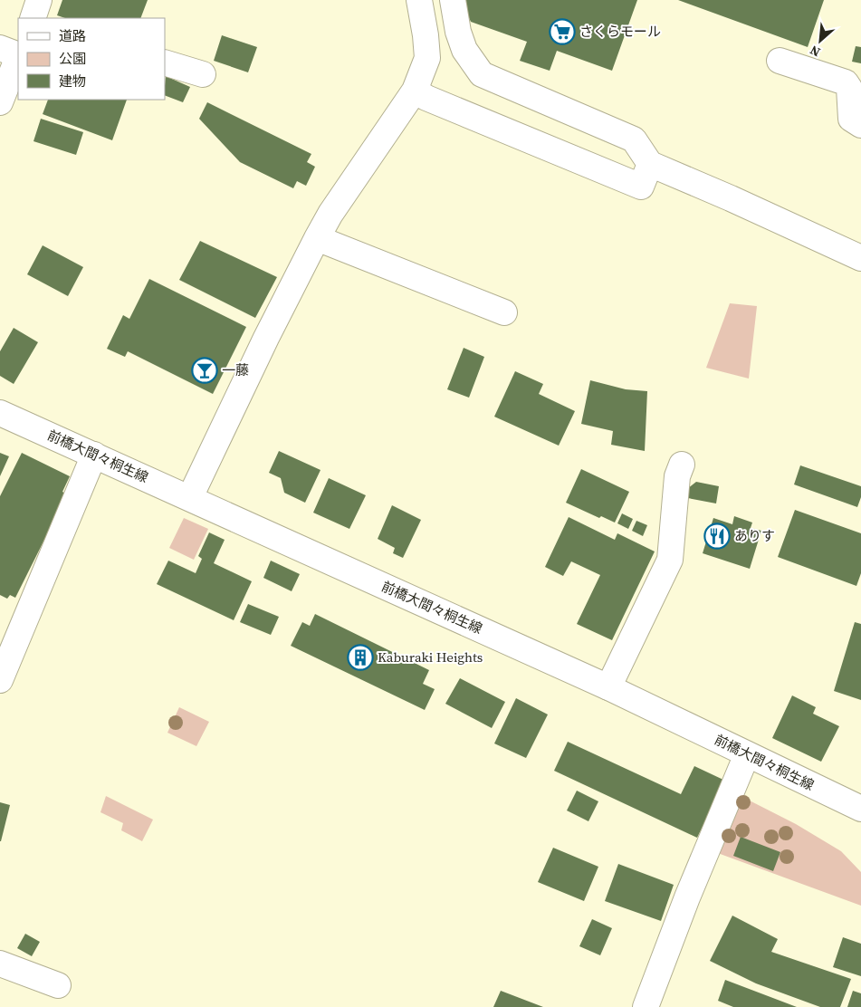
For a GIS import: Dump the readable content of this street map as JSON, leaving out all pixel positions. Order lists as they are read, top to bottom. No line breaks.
{"streets":{"street":["前橋大間々桐生線"]},"places":{"supermarket":["さくらモール"],"bar":["一藤"],"restaurant":["ありす"],"building":["Kaburaki Heights"]},"legend":["道路","公園","建物"],"north":"bottom left"}
